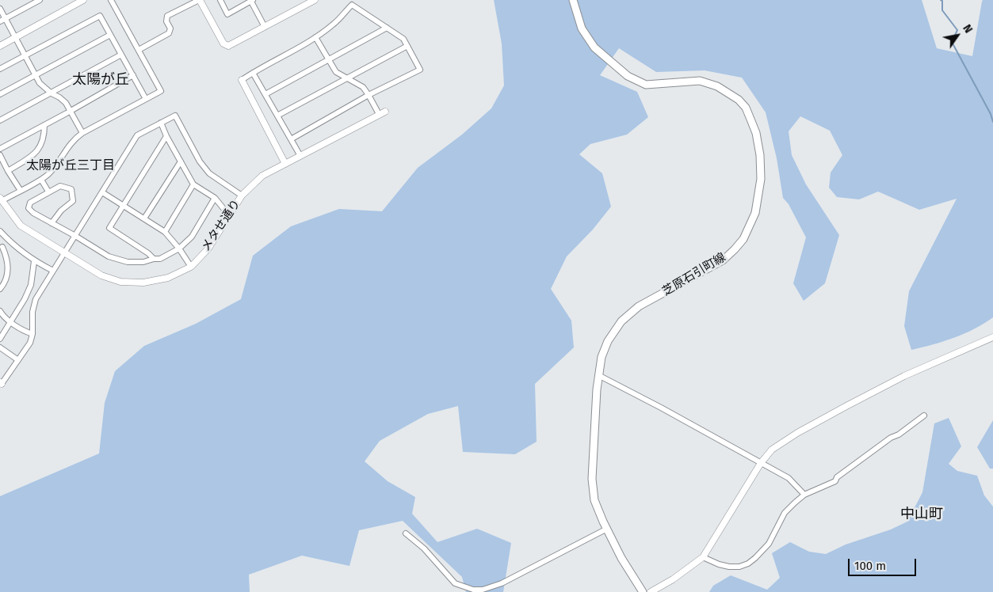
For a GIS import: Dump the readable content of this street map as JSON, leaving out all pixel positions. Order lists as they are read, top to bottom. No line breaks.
{"streets":{"main road":["芝原石引町線"],"street":["メタせ通り"]},"districts":["太陽が丘","太陽が丘三丁目","中山町"],"scale_bar":"100 m","north":"top right"}
